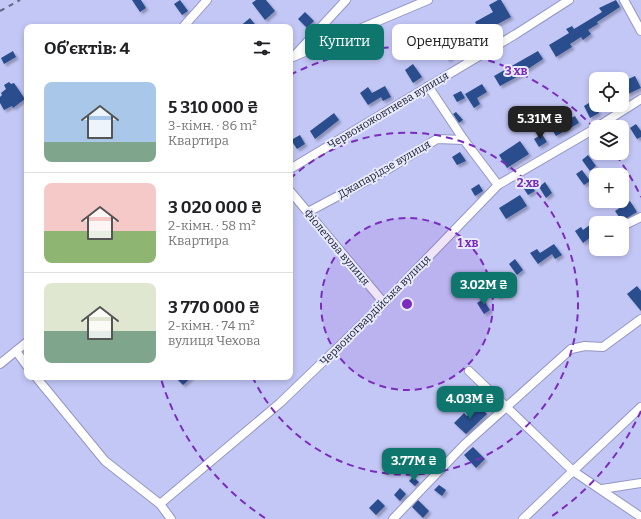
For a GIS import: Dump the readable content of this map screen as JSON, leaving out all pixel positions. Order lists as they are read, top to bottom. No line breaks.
{"streets":{"street":["Червоножовтнева вулиця","Джапарідзе вулиця","Фіолетова вулиця","Червоногвардійська вулиця"]},"crossings":[["Джапарідзе вулиця","Фіолетова вулиця"],["Фіолетова вулиця","Червоногвардійська вулиця"]],"page":{"chip":["Купити","Орендувати"],"heading":"Об’єктів: 4","map_buttons":["+","−"],"list":[{"name":"5 310 000 ₴","note":"3-кімн. · 86 m² · Квартира"},{"name":"3 020 000 ₴","note":"2-кімн. · 58 m² · Квартира"},{"name":"3 770 000 ₴","note":"2-кімн. · 74 m² · вулиця Чехова"}],"price":["5.31M ₴","3.02M ₴","4.03M ₴","3.77M ₴"]},"rings":["3 хв","2 хв","1 хв"]}
